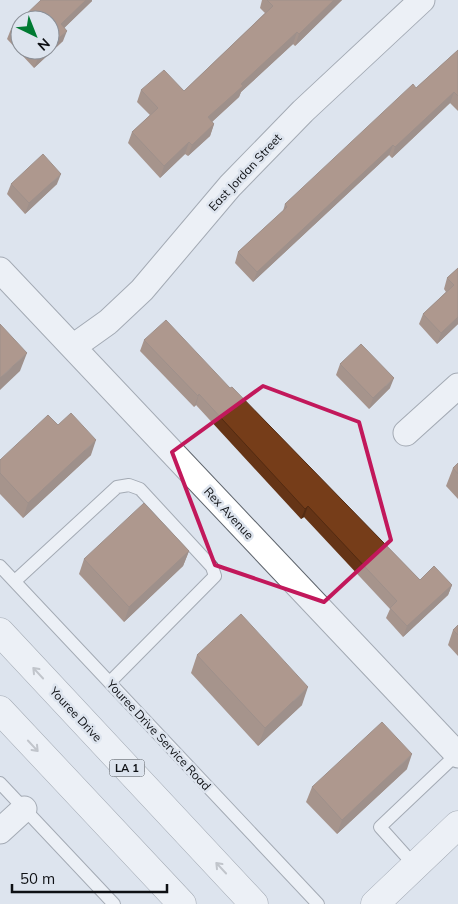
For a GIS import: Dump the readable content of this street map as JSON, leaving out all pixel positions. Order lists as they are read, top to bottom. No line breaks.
{"streets":{"main road":["Youree Drive","LA 1"],"street":["East Jordan Street","Rex Avenue"],"lane":["Youree Drive Service Road"]},"crossings":[["East Jordan Street","Rex Avenue"]],"scale_bar":"50 m","north":"bottom right"}
